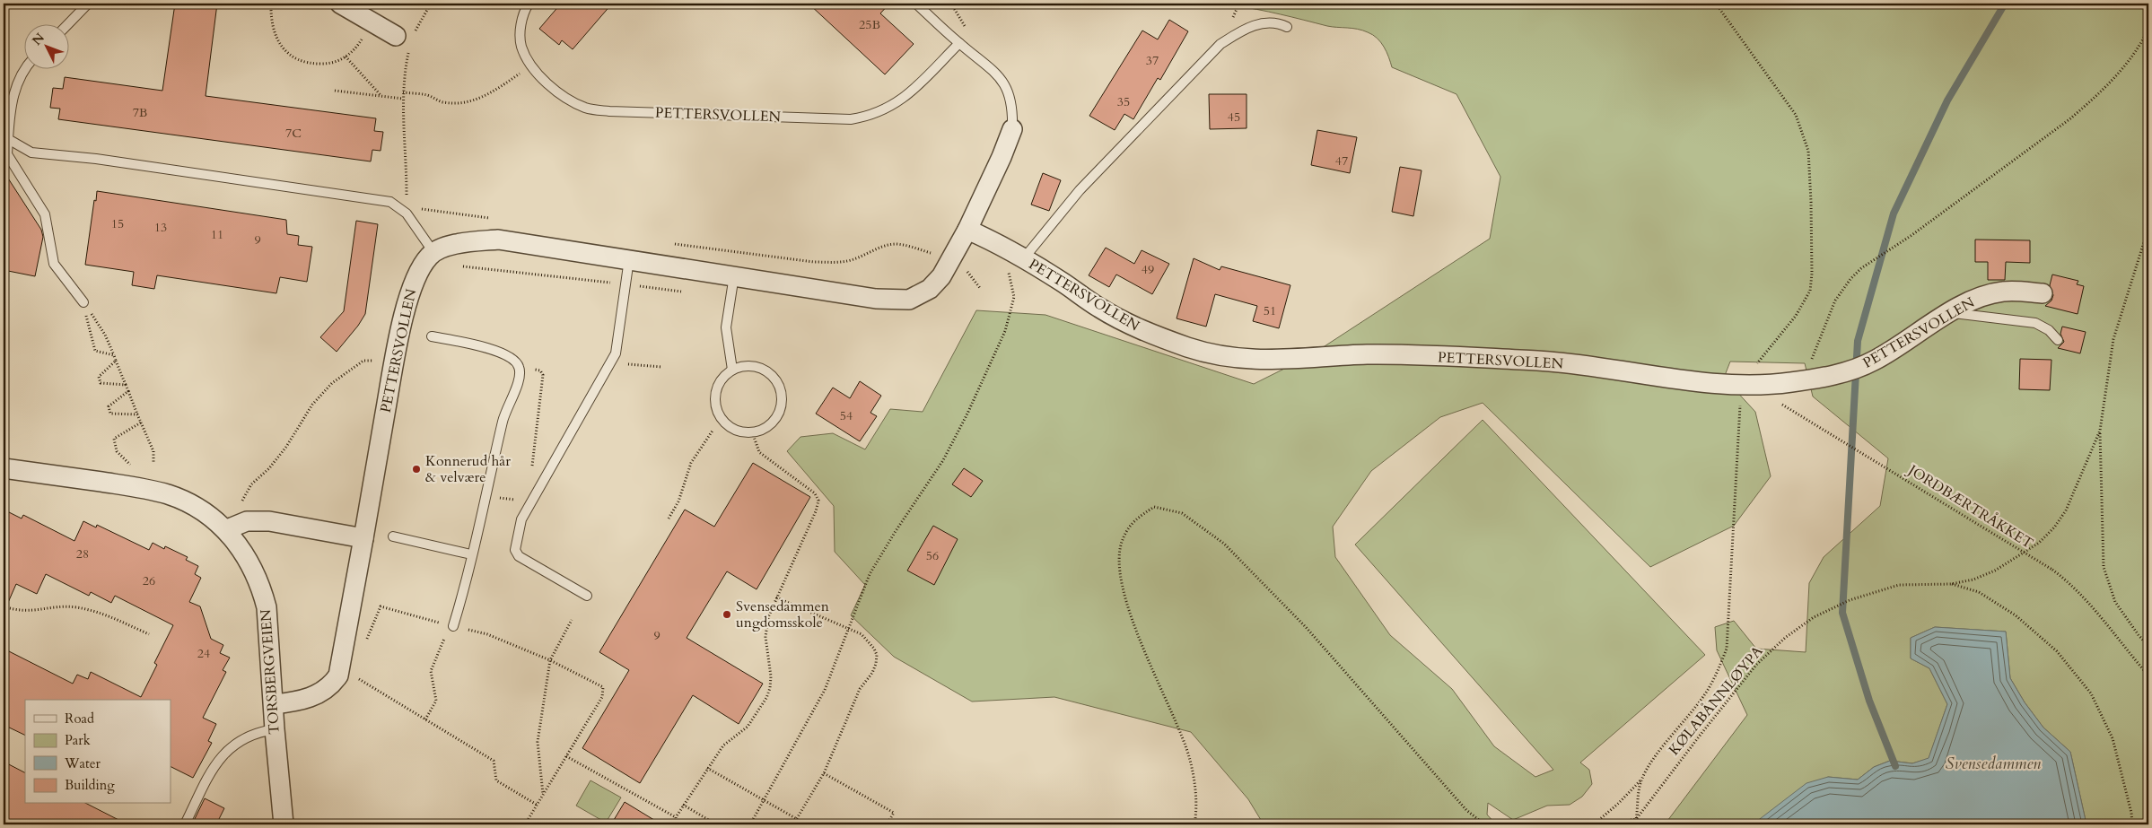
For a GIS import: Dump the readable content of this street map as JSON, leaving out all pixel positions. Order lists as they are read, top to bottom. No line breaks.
{"streets":{"street":["PETTERSVOLLEN","TORSBERGVEIEN"],"path":["JORDBÆRTRÅKKET","KØLABÅNNLØYPA"]},"crossings":[["PETTERSVOLLEN","JORDBÆRTRÅKKET"],["PETTERSVOLLEN","TORSBERGVEIEN"]],"water":["Svensedammen"],"places":["Konnerud hår & velvære","Svensedammen ungdomsskole"],"house_numbers":["25B","37","35","7B","45","7C","47","15","13","11","9","49","51","54","28","56","26","9","24"],"legend":["Road","Park","Water","Building"],"north":"top left"}
